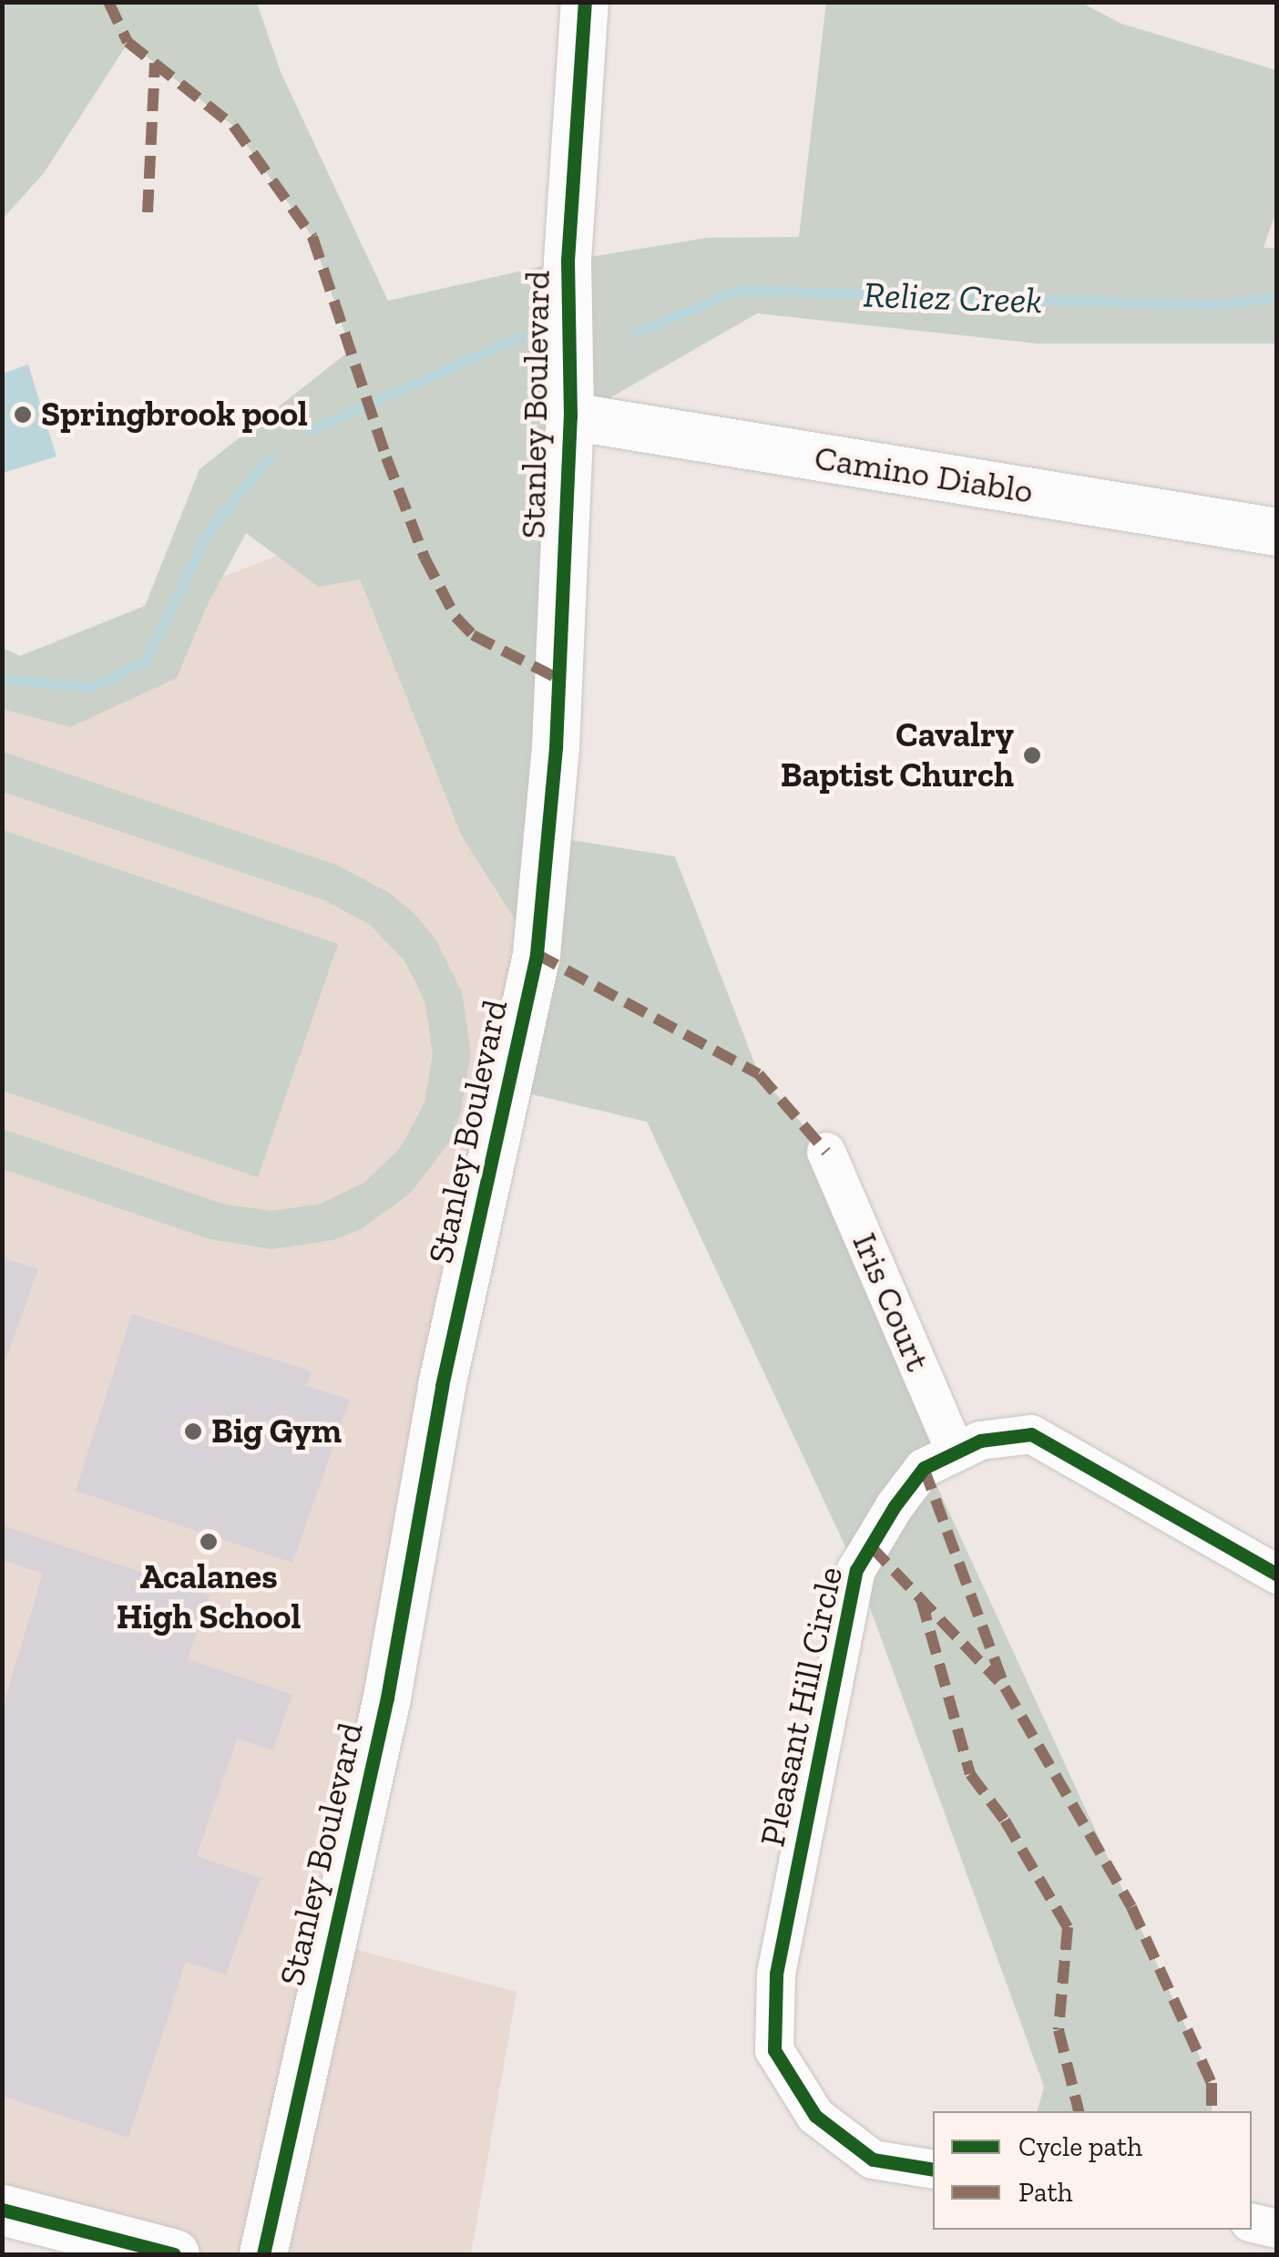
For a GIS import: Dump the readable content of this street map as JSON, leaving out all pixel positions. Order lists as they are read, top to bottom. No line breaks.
{"streets":{"street":["Stanley Boulevard","Camino Diablo","Iris Court","Pleasant Hill Circle"]},"crossings":[["Stanley Boulevard","Camino Diablo"],["Iris Court","Pleasant Hill Circle"]],"water":["Reliez Creek"],"places":["Springbrook pool","Cavalry Baptist Church","Big Gym","Acalanes High School"],"legend":["Cycle path","Path"]}
